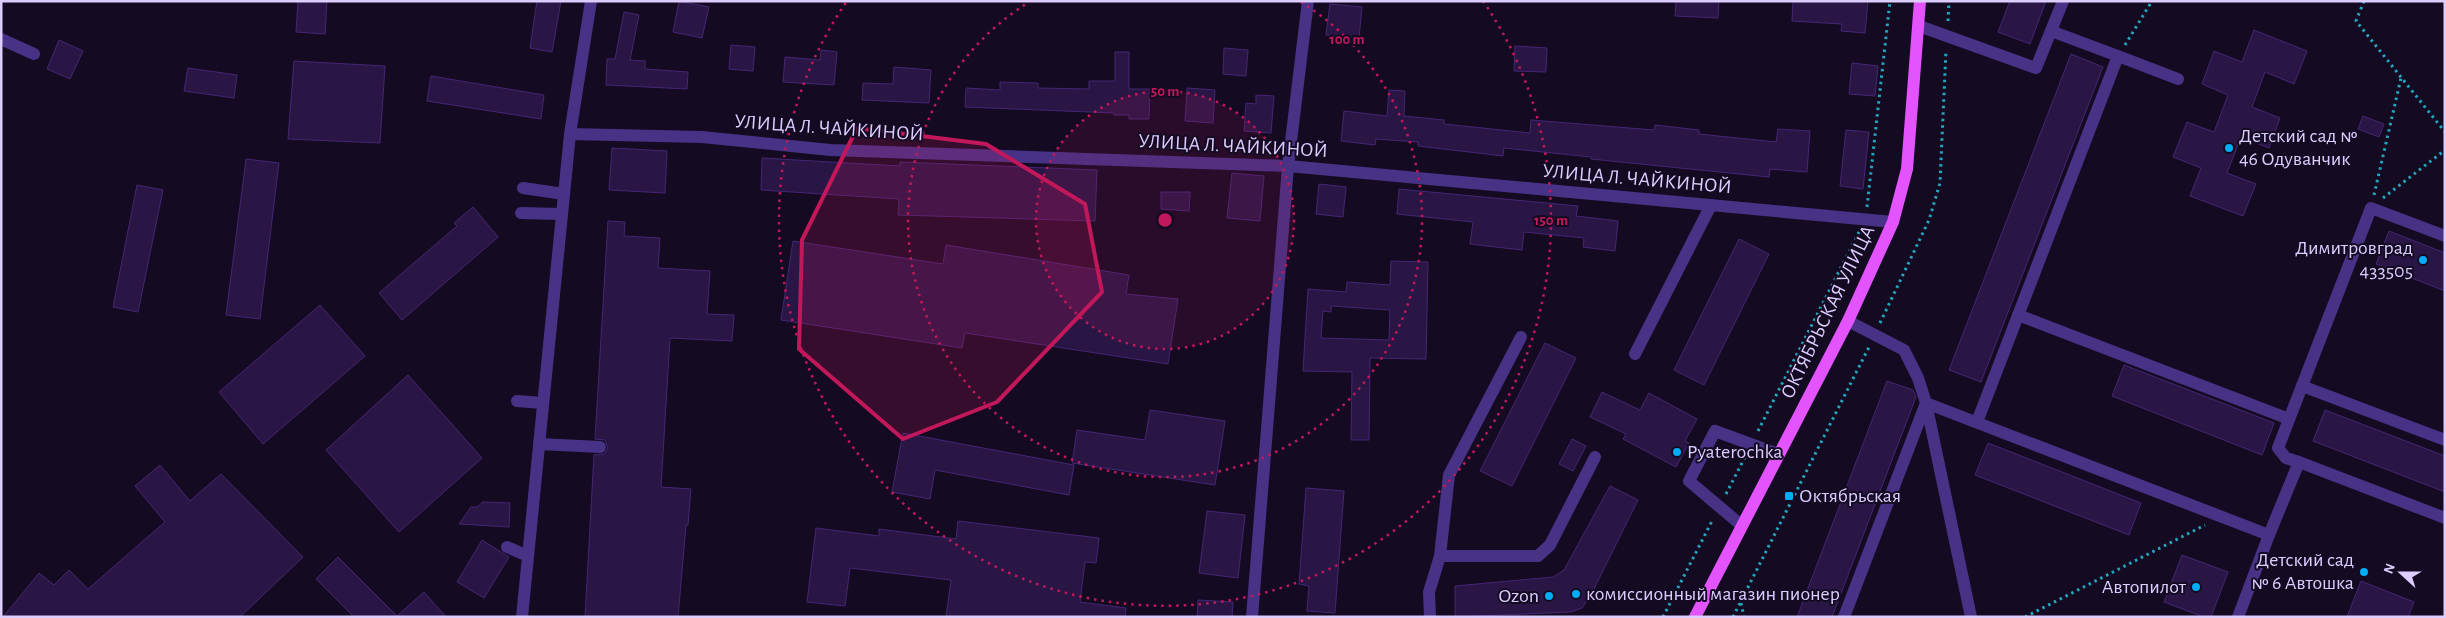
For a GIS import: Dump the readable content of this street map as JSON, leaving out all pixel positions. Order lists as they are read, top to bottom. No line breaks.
{"streets":{"main road":["ОКТЯБРЬСКАЯ УЛИЦА"],"street":["УЛИЦА Л. ЧАЙКИНОЙ"]},"crossings":[["УЛИЦА Л. ЧАЙКИНОЙ","ОКТЯБРЬСКАЯ УЛИЦА"]],"places":{"other":["Детский сад № 46 Одуванчик","Димитровград 433505","Pyaterochka","Детский сад № 6 Автошка","Автопилот","комиссионный магазин пионер","Ozon"],"transit":["Октябрьская"]},"north":"left","rings":["100 m","50 m","150 m"]}
